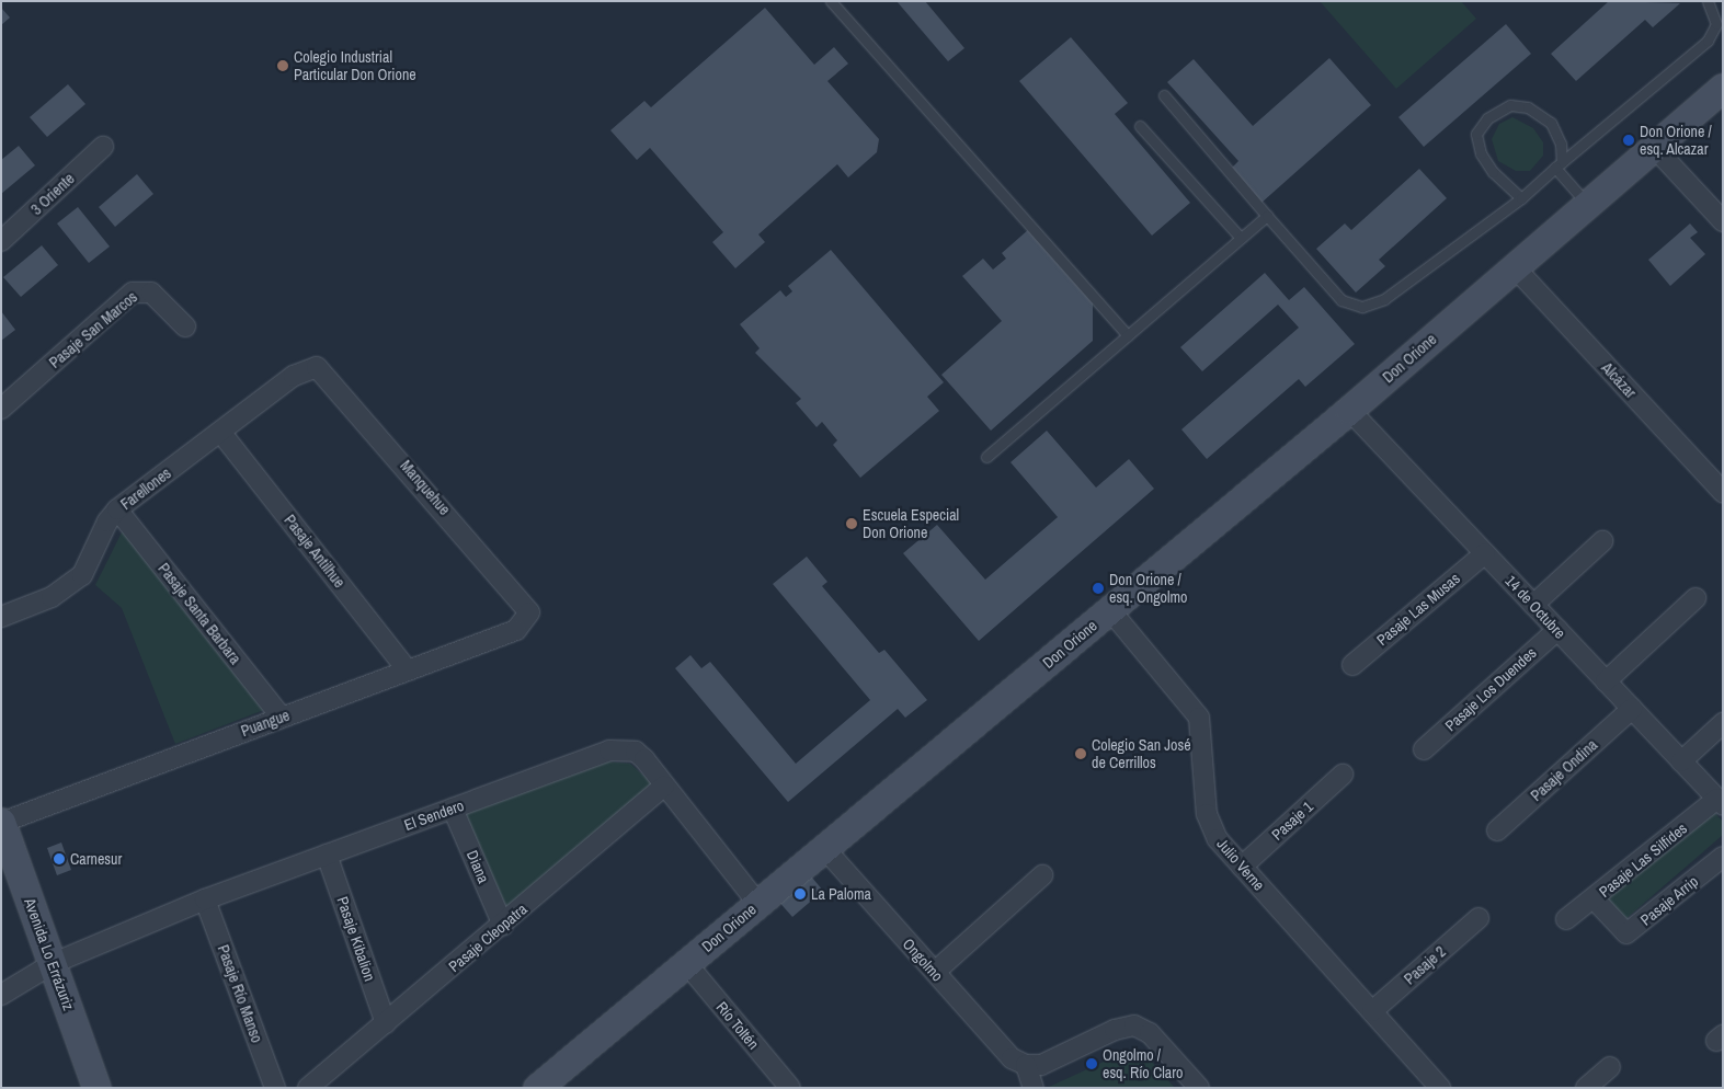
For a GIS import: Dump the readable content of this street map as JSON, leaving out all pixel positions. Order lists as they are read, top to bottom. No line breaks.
{"streets":{"street":["3 Oriente","Pasaje San Marcos","Don Orione","Alcázar","Manquehue","Farellones","Pasaje Antilhue","14 de Octubre","Pasaje Las Musas","Pasaje Santa Barbara","Pasaje Los Duendes","Puangue","Pasaje Ondina","El Sendero","Pasaje 1","Pasaje Las Silfides","Julio Verne","Diana","Pasaje Arrip","Pasaje Cleopatra","Pasaje Kibalion","Avenida Lo Errázuriz","Ongolmo","Pasaje 2","Pasaje Río Manso","Río Toltén"]},"crossings":[["Don Orione","Alcázar"],["Don Orione","14 de Octubre"],["Don Orione","El Sendero"],["Don Orione","Julio Verne"],["Don Orione","Ongolmo"],["Don Orione","Río Toltén"],["Manquehue","Farellones"],["Manquehue","Puangue"],["Farellones","Pasaje Antilhue"],["Farellones","Pasaje Santa Barbara"],["Pasaje Antilhue","Puangue"],["14 de Octubre","Pasaje Las Musas"],["14 de Octubre","Pasaje Los Duendes"],["14 de Octubre","Pasaje Ondina"],["14 de Octubre","Pasaje Las Silfides"],["Pasaje Santa Barbara","Puangue"],["Puangue","Avenida Lo Errázuriz"],["El Sendero","Diana"],["El Sendero","Pasaje Cleopatra"],["El Sendero","Pasaje Kibalion"],["El Sendero","Avenida Lo Errázuriz"],["El Sendero","Pasaje Río Manso"],["Pasaje 1","Julio Verne"],["Pasaje Las Silfides","Pasaje Arrip"],["Julio Verne","Pasaje 2"],["Diana","Pasaje Cleopatra"],["Pasaje Cleopatra","Pasaje Kibalion"]],"places":["Colegio Industrial Particular Don Orione","Don Orione / esq. Alcazar","Escuela Especial Don Orione","Don Orione / esq. Ongolmo","Colegio San José de Cerrillos","Carnesur","La Paloma","Ongolmo / esq. Río Claro"]}
